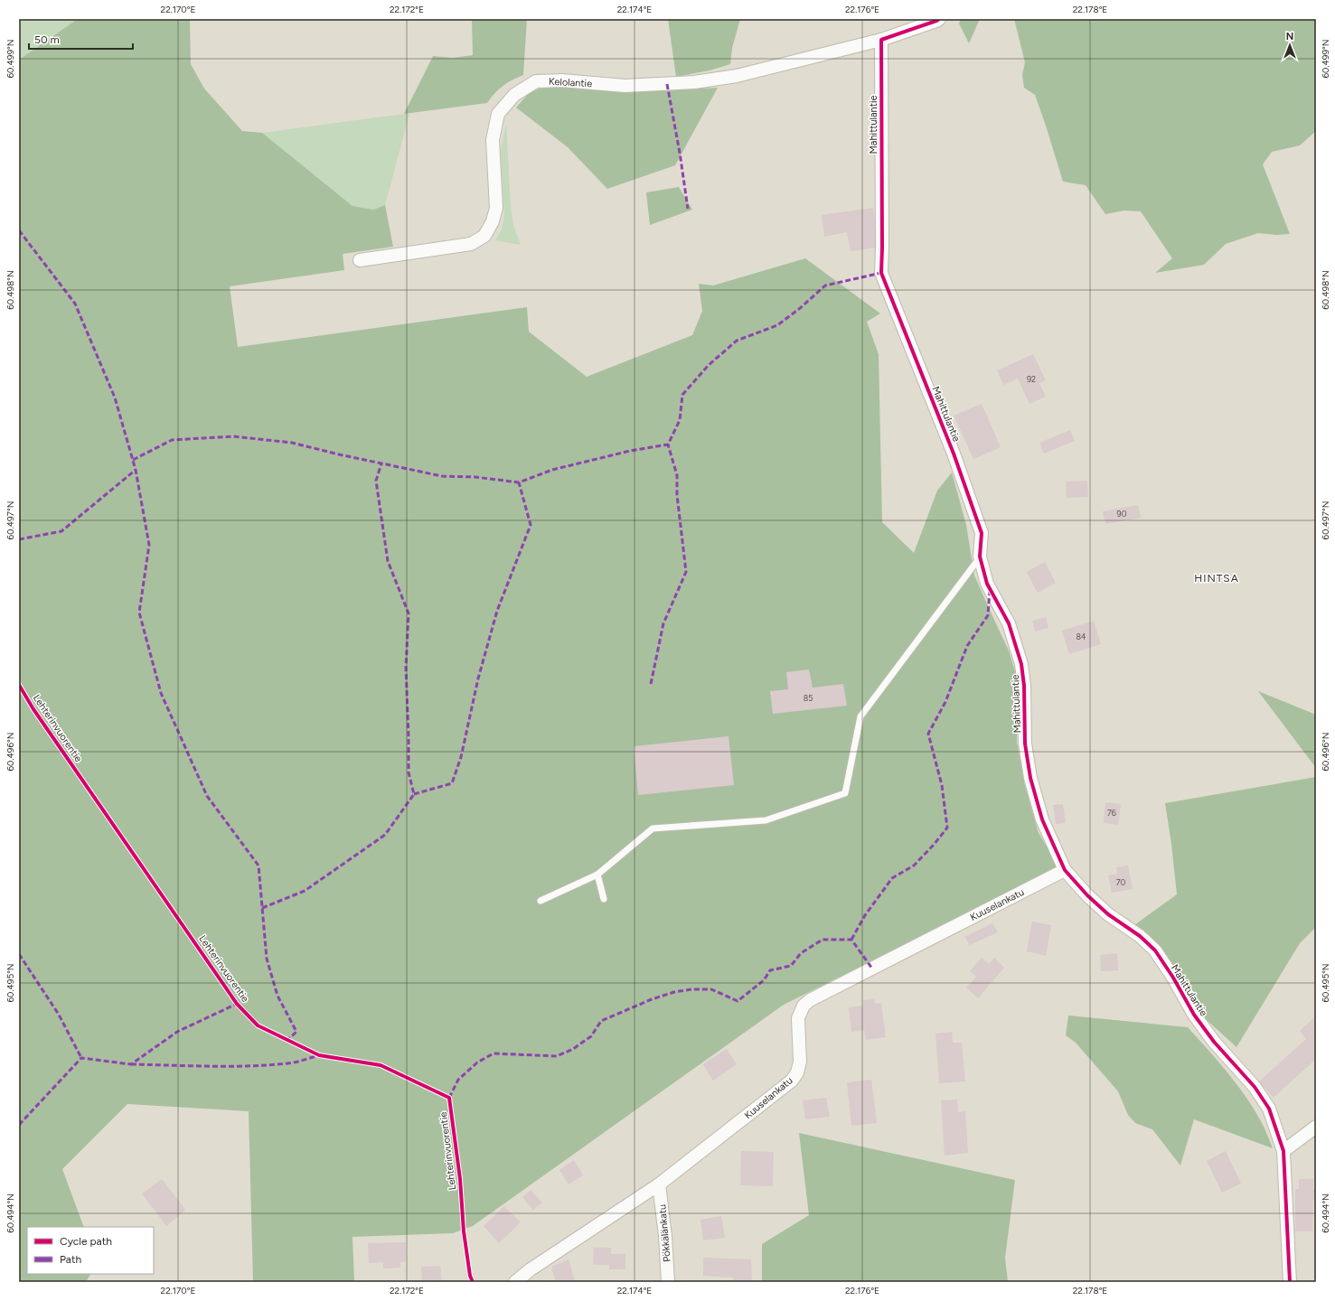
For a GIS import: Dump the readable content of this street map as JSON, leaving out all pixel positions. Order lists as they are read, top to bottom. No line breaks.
{"streets":{"street":["Kelolantie","Mahittulantie","Kuuselankatu","Pökkälänkatu"],"cycle path":["Lehterinvuorentie"]},"crossings":[["Kelolantie","Mahittulantie"],["Mahittulantie","Kuuselankatu"],["Kuuselankatu","Pökkälänkatu"]],"districts":["HINTSA"],"house_numbers":["92","90","84","85","76","70"],"legend":["Cycle path","Path"],"scale_bar":"50 m","north":"top","coordinates":["22.170°E","22.172°E","22.174°E","22.176°E","22.178°E","60.499°N","60.498°N","60.497°N","60.496°N","60.495°N","60.494°N"]}
